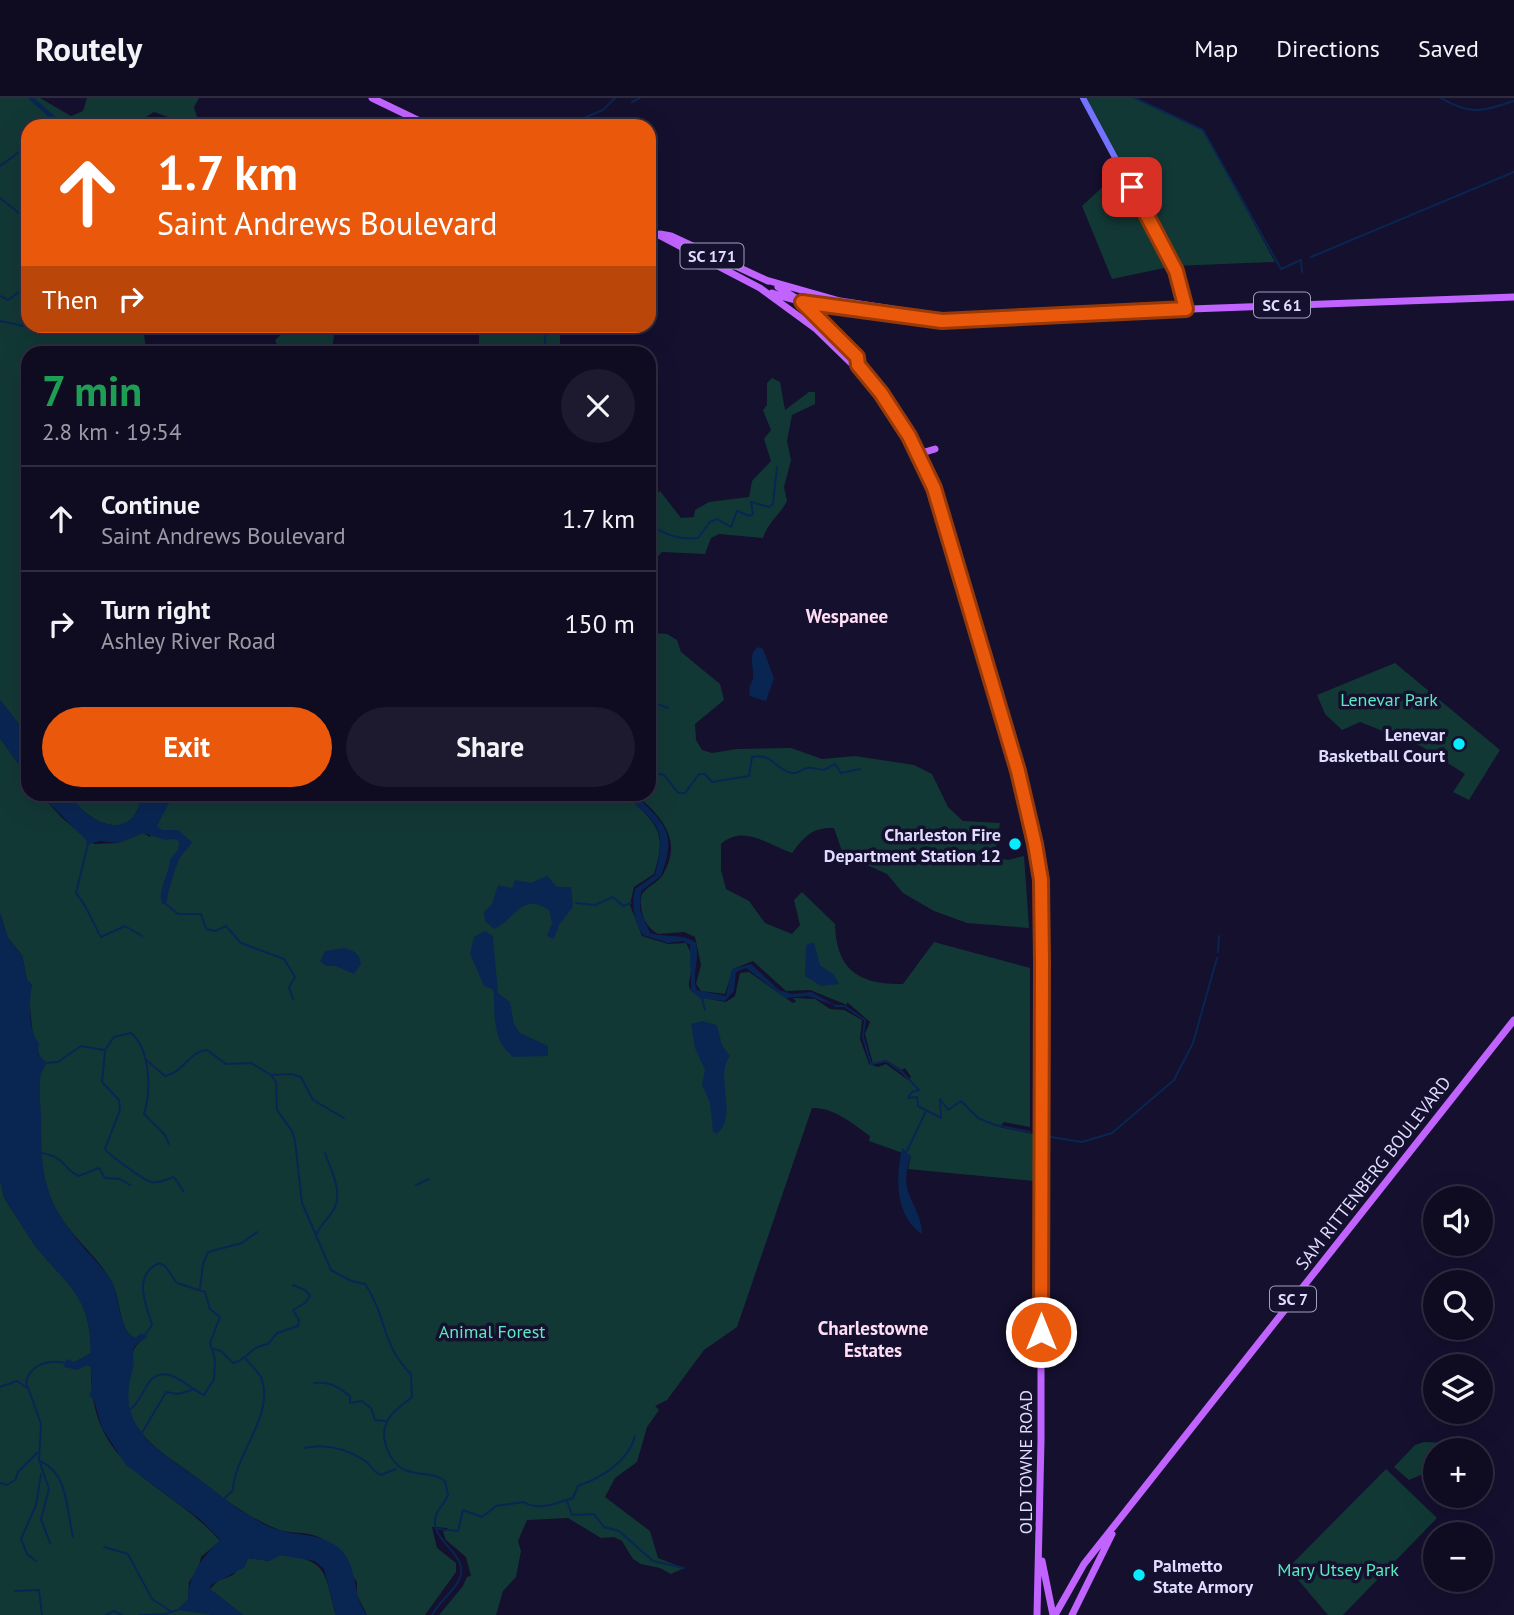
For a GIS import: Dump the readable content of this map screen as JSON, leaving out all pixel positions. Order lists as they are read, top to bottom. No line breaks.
{"streets":{"main road":["SC 171","SC 61","SAM RITTENBERG BOULEVARD","SC 7","OLD TOWNE ROAD"]},"crossings":[["SC 171","SC 61"],["SC 171","OLD TOWNE ROAD"],["SAM RITTENBERG BOULEVARD","OLD TOWNE ROAD"]],"districts":["Wespanee","Charlestowne Estates"],"parks":["Lenevar Park","Animal Forest","Mary Utsey Park"],"places":["Lenevar Basketball Court","Charleston Fire Department Station 12","Palmetto State Armory"],"page":{"header":"Routely","nav":["Map","Directions","Saved"],"turn":["1.7 km","Saint Andrews Boulevard"],"then":"Then","heading":["7 min","2.8 km · 19:54"],"list":[{"name":"Continue","note":"Saint Andrews Boulevard","value":"1.7 km"},{"name":"Turn right","note":"Ashley River Road","value":"150 m"}],"buttons":["Exit","Share"],"map_buttons":["+","−"]}}
